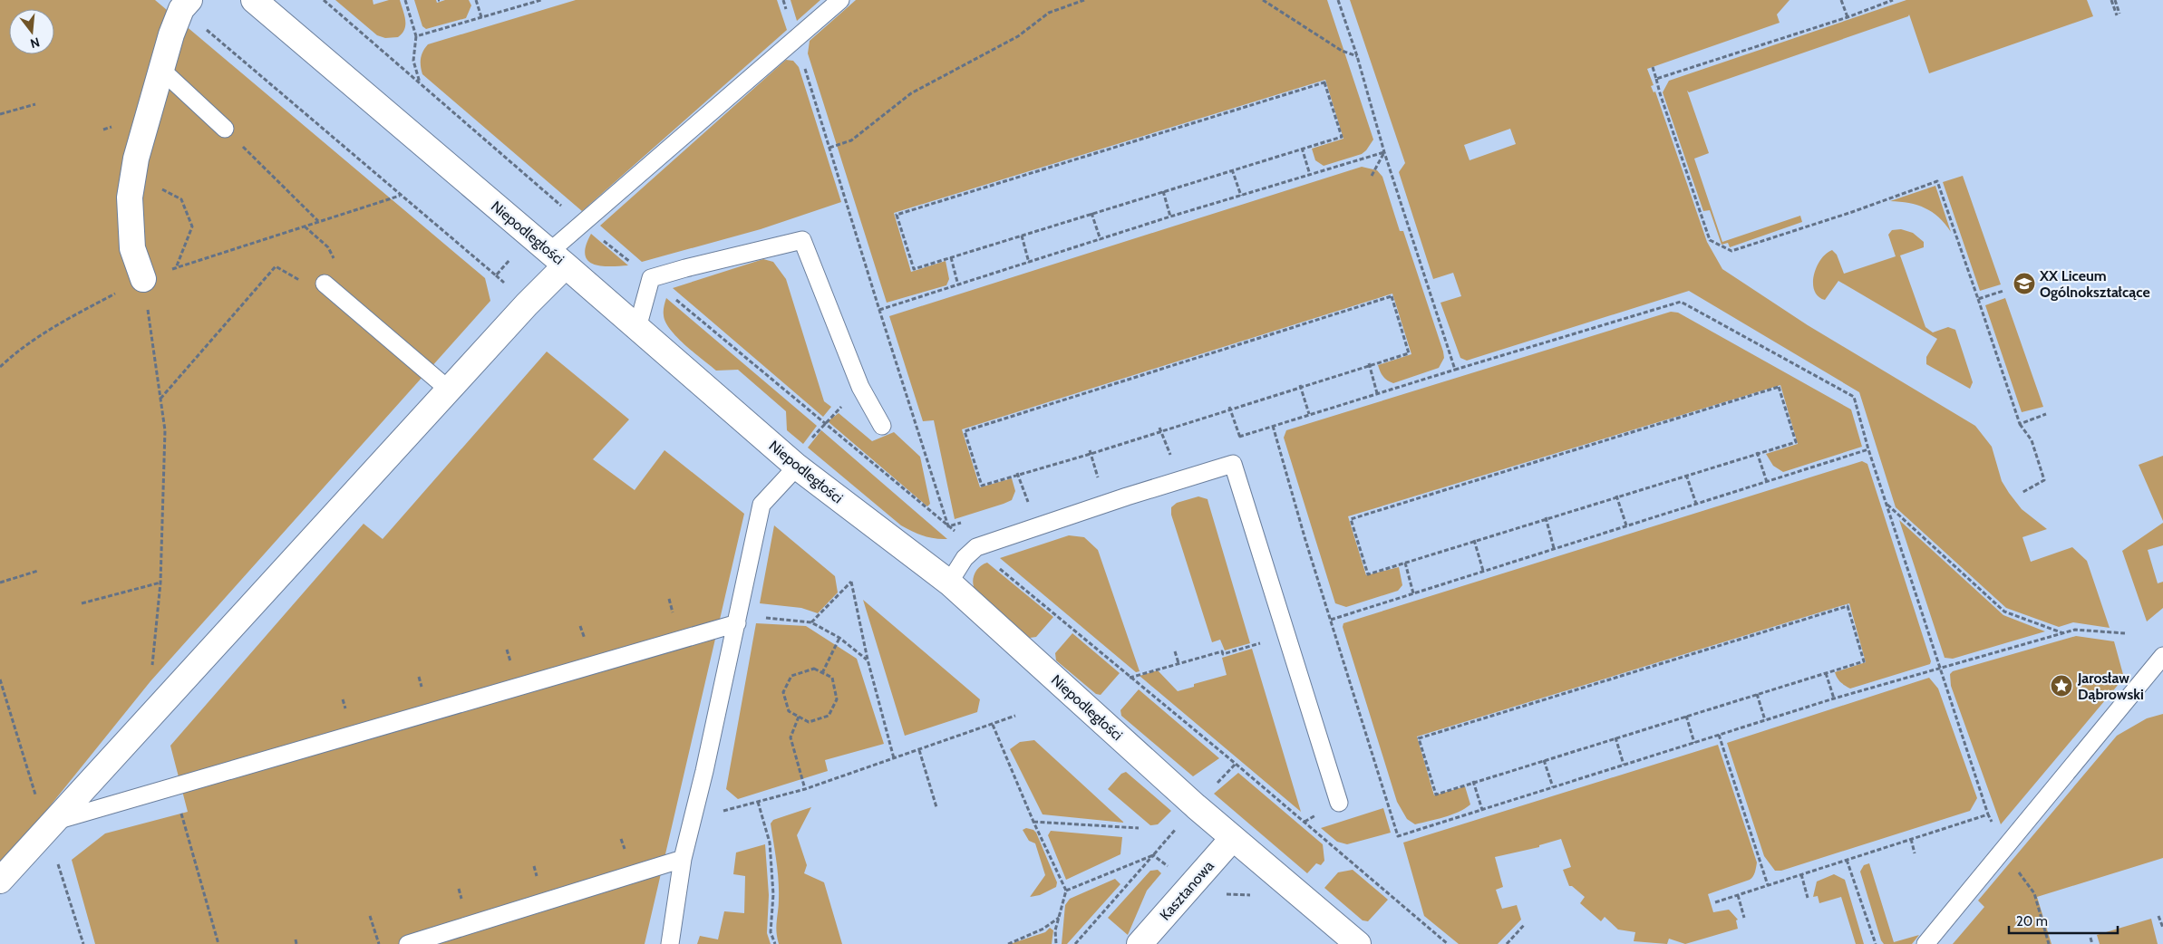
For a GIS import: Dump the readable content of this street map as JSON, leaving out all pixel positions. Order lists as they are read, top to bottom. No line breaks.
{"streets":{"street":["Niepodległości","Kasztanowa"]},"crossings":[["Niepodległości","Kasztanowa"]],"places":{"school or university":["XX Liceum Ogólnokształcące"],"place":["Jarosław Dąbrowski"]},"scale_bar":"20 m","north":"bottom"}
